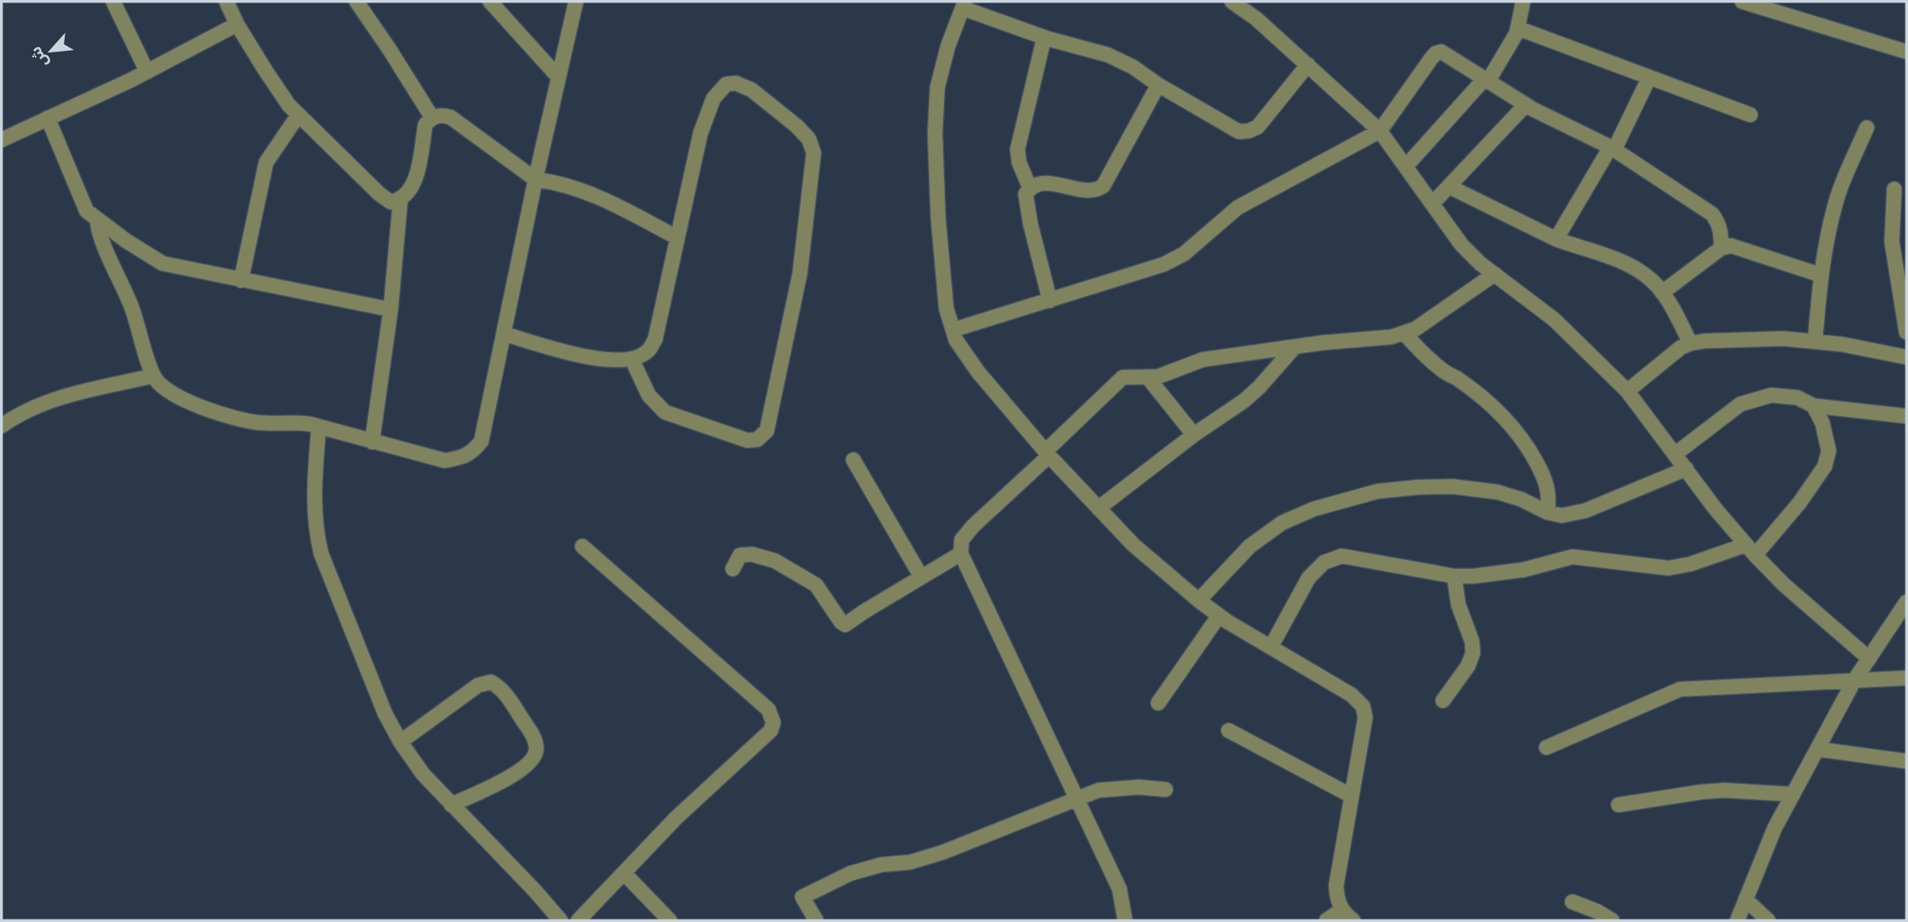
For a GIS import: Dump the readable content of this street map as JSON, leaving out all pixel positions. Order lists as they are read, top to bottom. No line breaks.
{"north":"bottom left"}
